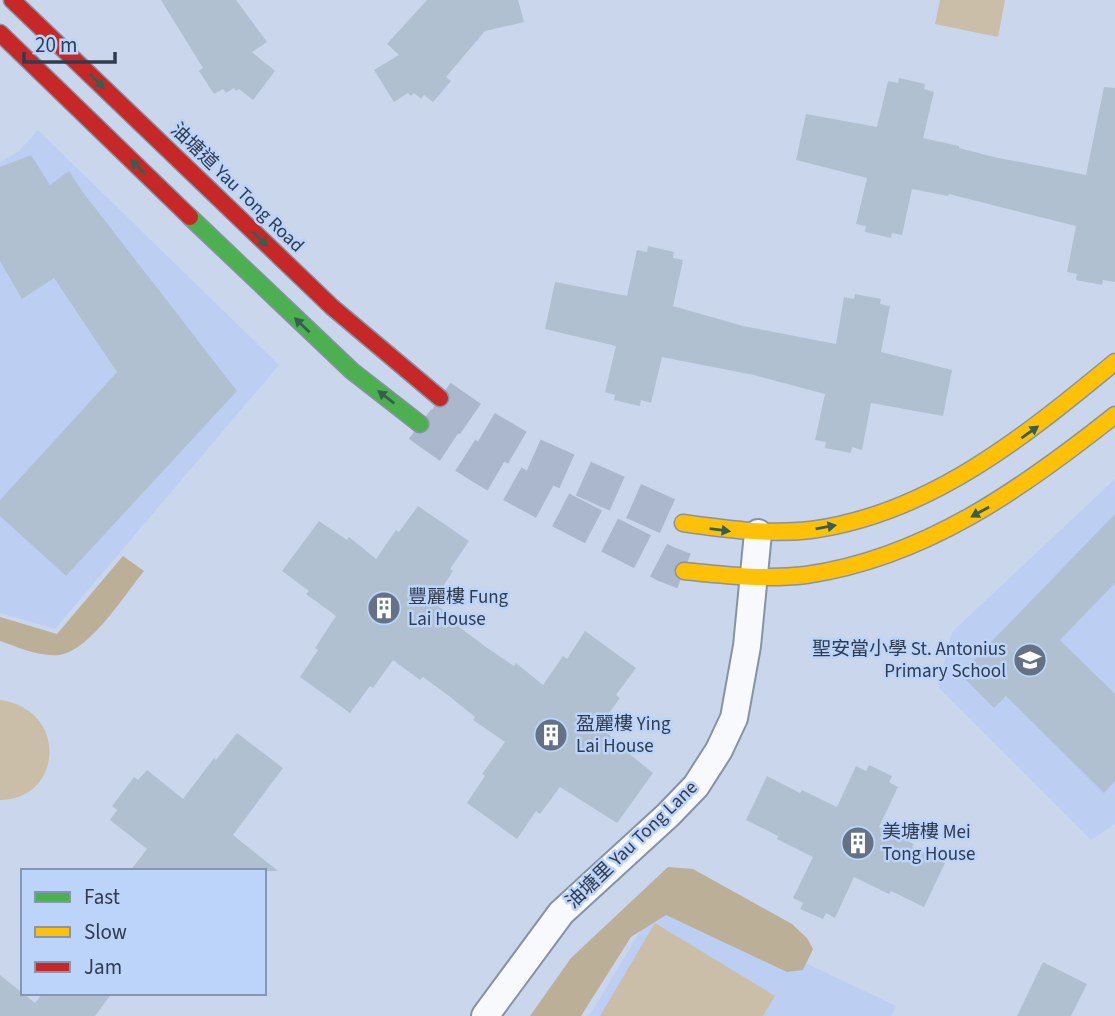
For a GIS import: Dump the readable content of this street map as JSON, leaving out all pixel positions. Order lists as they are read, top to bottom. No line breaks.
{"streets":{"street":["油塘道 Yau Tong Road","油塘里 Yau Tong Lane"]},"places":{"building":["豐麗樓 Fung Lai House","盈麗樓 Ying Lai House","美塘樓 Mei Tong House"],"school or university":["聖安當小學 St. Antonius Primary School"]},"legend":["Fast","Slow","Jam"],"scale_bar":"20 m"}
